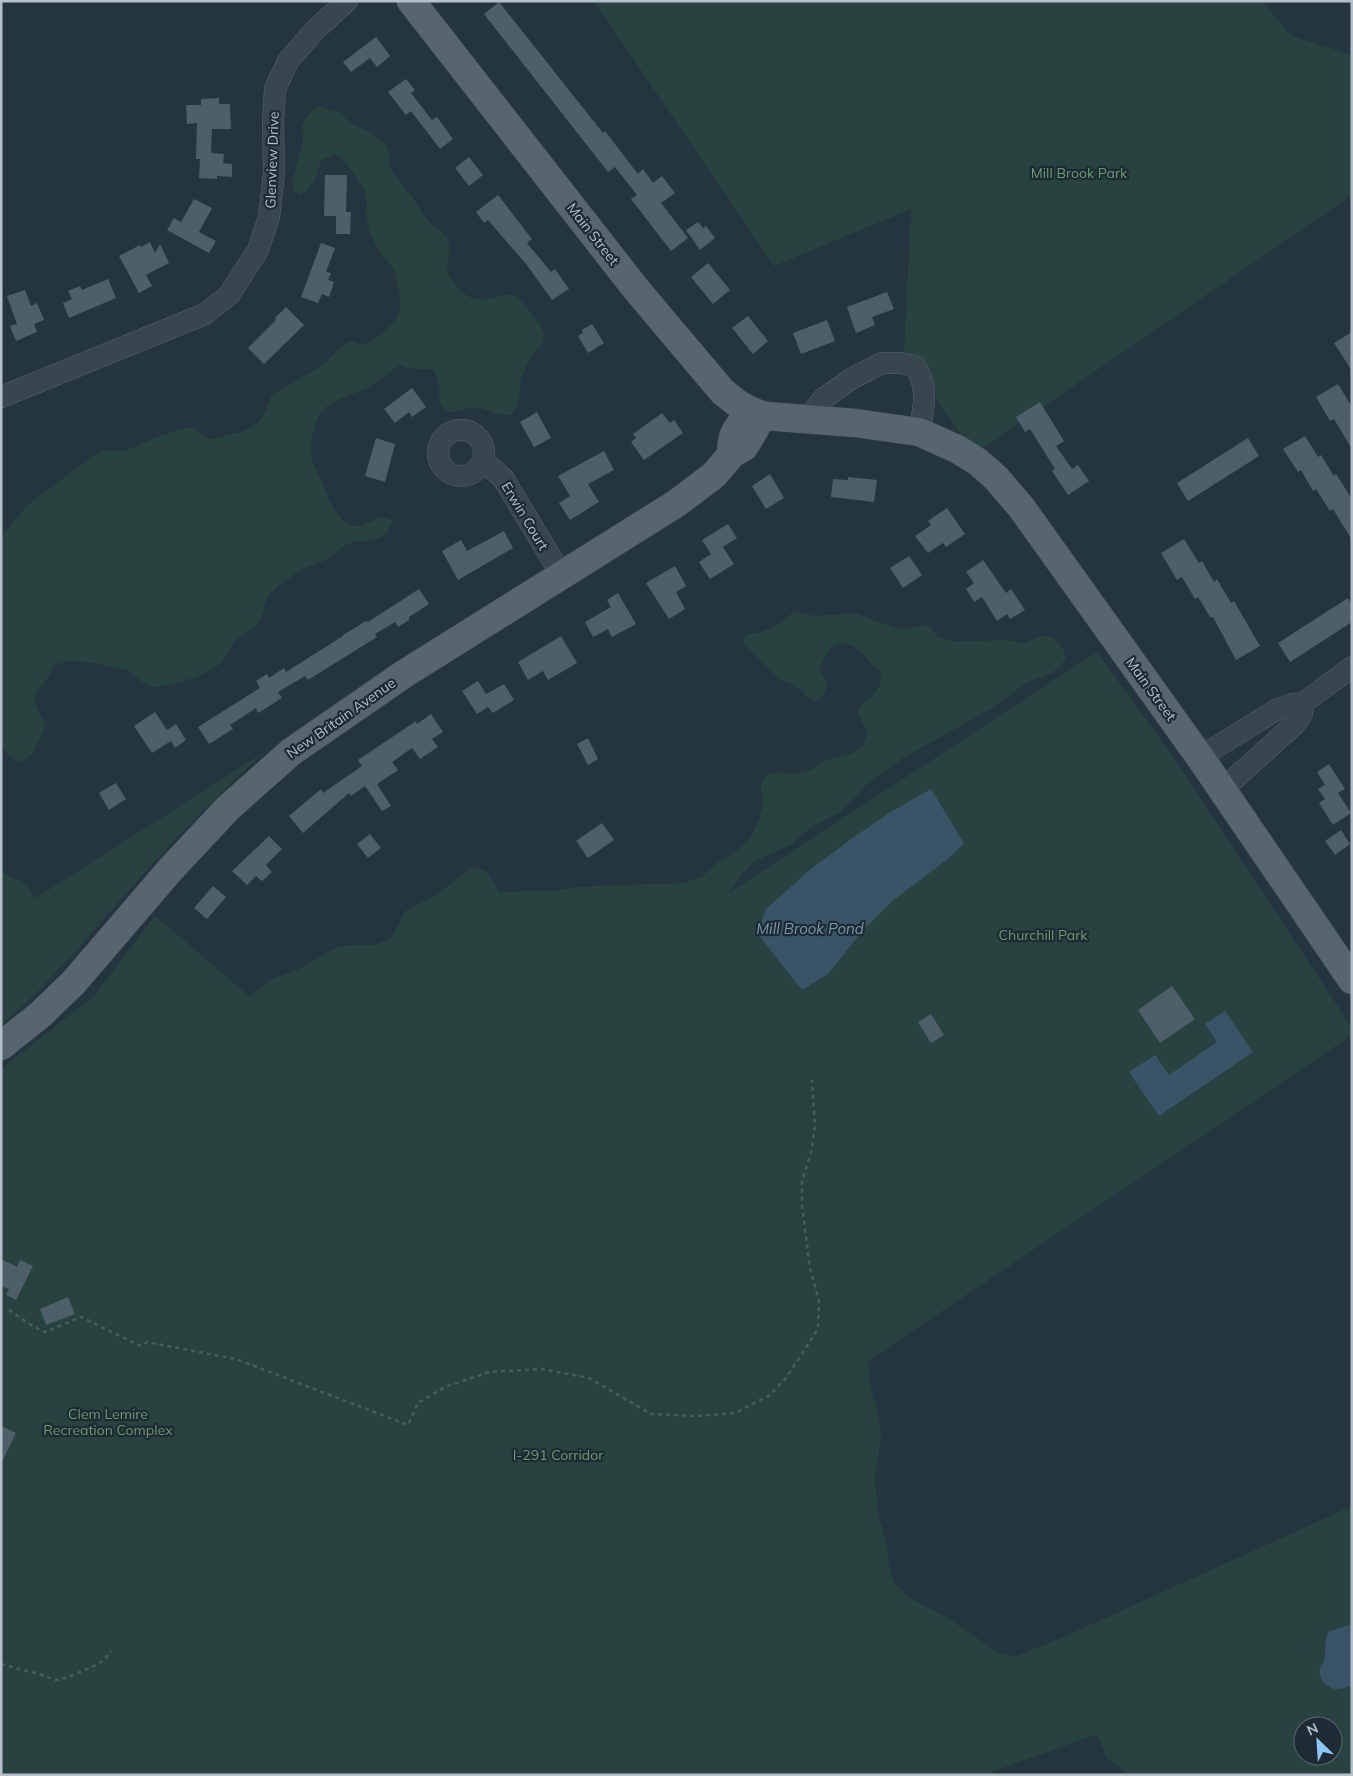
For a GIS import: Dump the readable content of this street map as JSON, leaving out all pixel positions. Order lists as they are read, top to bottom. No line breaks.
{"streets":{"main road":["Main Street","New Britain Avenue"],"street":["Glenview Drive","Erwin Court"]},"crossings":[["Main Street","New Britain Avenue"],["Erwin Court","New Britain Avenue"]],"water":["Mill Brook Pond"],"parks":["Mill Brook Park","Churchill Park","Clem Lemire Recreation Complex","I-291 Corridor"],"north":"top left"}
